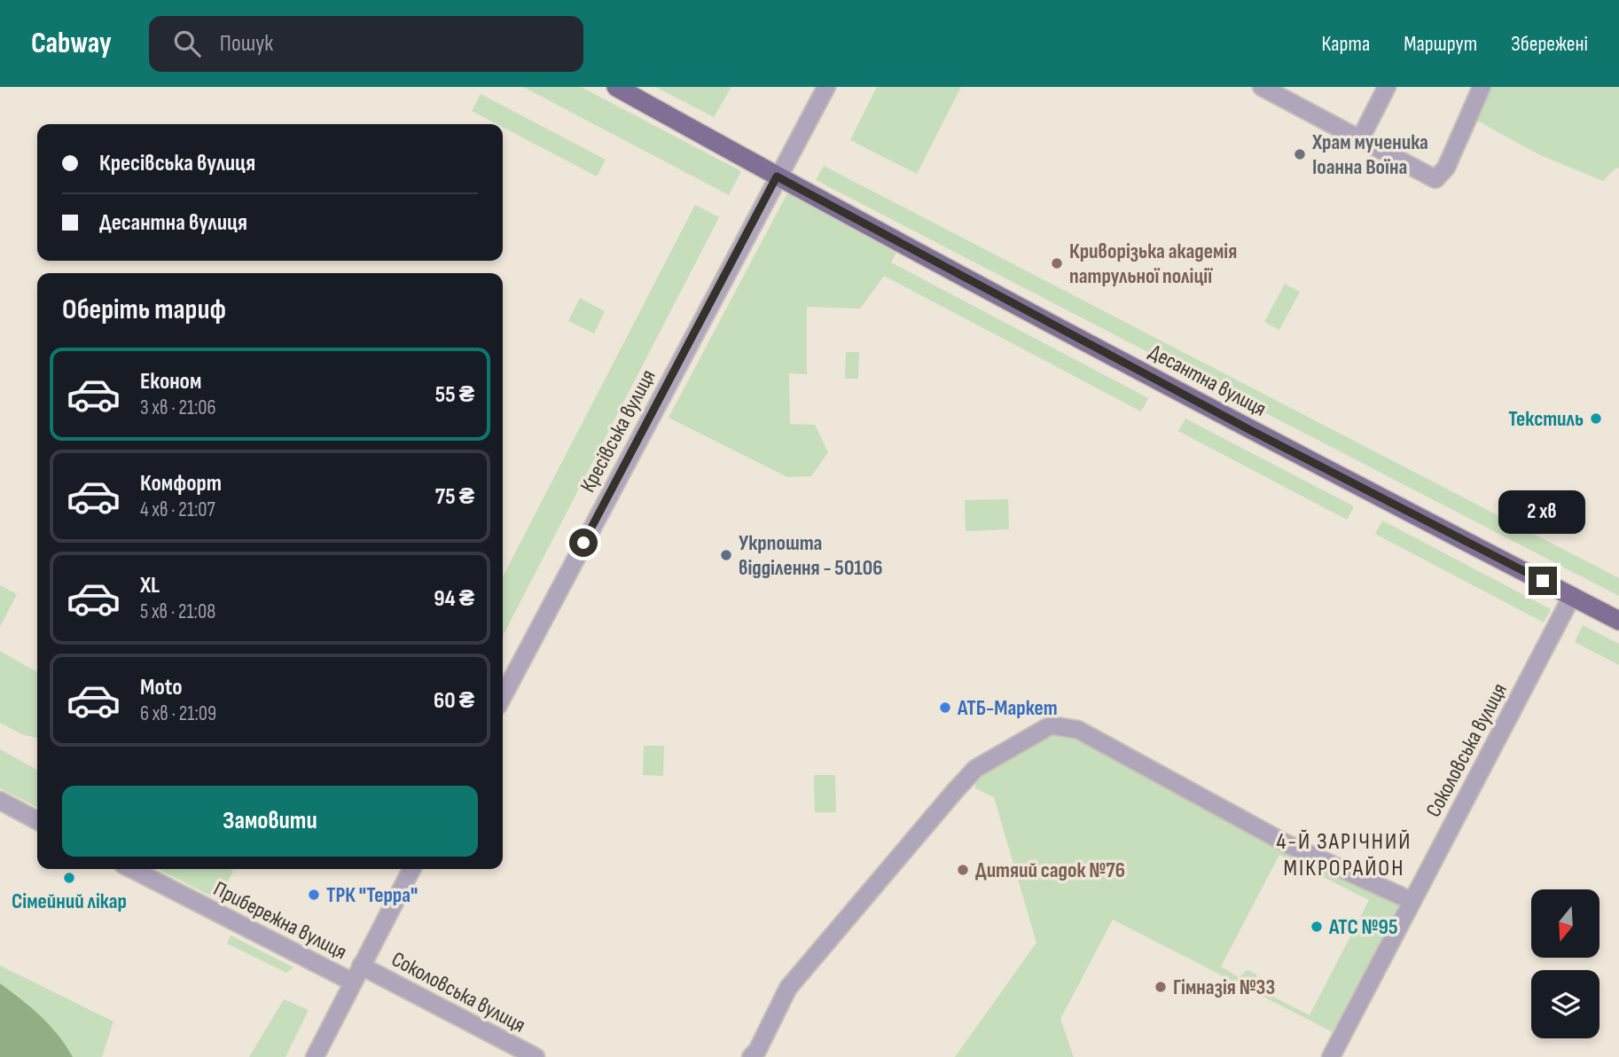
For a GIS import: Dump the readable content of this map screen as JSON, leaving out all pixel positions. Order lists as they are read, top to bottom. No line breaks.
{"streets":{"main road":["Десантна вулиця"],"street":["Кресівська вулиця","Соколовська вулиця","Прибережна вулиця"]},"crossings":[["Десантна вулиця","Кресівська вулиця"],["Десантна вулиця","Соколовська вулиця"]],"districts":["4-Й ЗАРІЧНИЙ МІКРОРАЙОН"],"places":["Храм мученика Іоанна Воїна","Криворізька академія патрульної поліції","Текстиль","Укрпошта відділення - 50106","АТБ-Маркет","Дитяий садок №76","Сімейний лікар","ТРК \"Терра\"","АТС №95","Гімназія №33"],"north":"bottom","page":{"header":"Cabway","search":"Пошук","nav":["Карта","Маршрут","Збережені"],"banner":["Кресівська вулиця","Десантна вулиця"],"heading":"Оберіть тариф","list":[{"name":"Економ","note":"3 хв · 21:06","value":"55 ₴"},{"name":"Комфорт","note":"4 хв · 21:07","value":"75 ₴"},{"name":"XL","note":"5 хв · 21:08","value":"94 ₴"},{"name":"Moto","note":"6 хв · 21:09","value":"60 ₴"}],"bubble":"2 хв","buttons":"Замовити"}}
